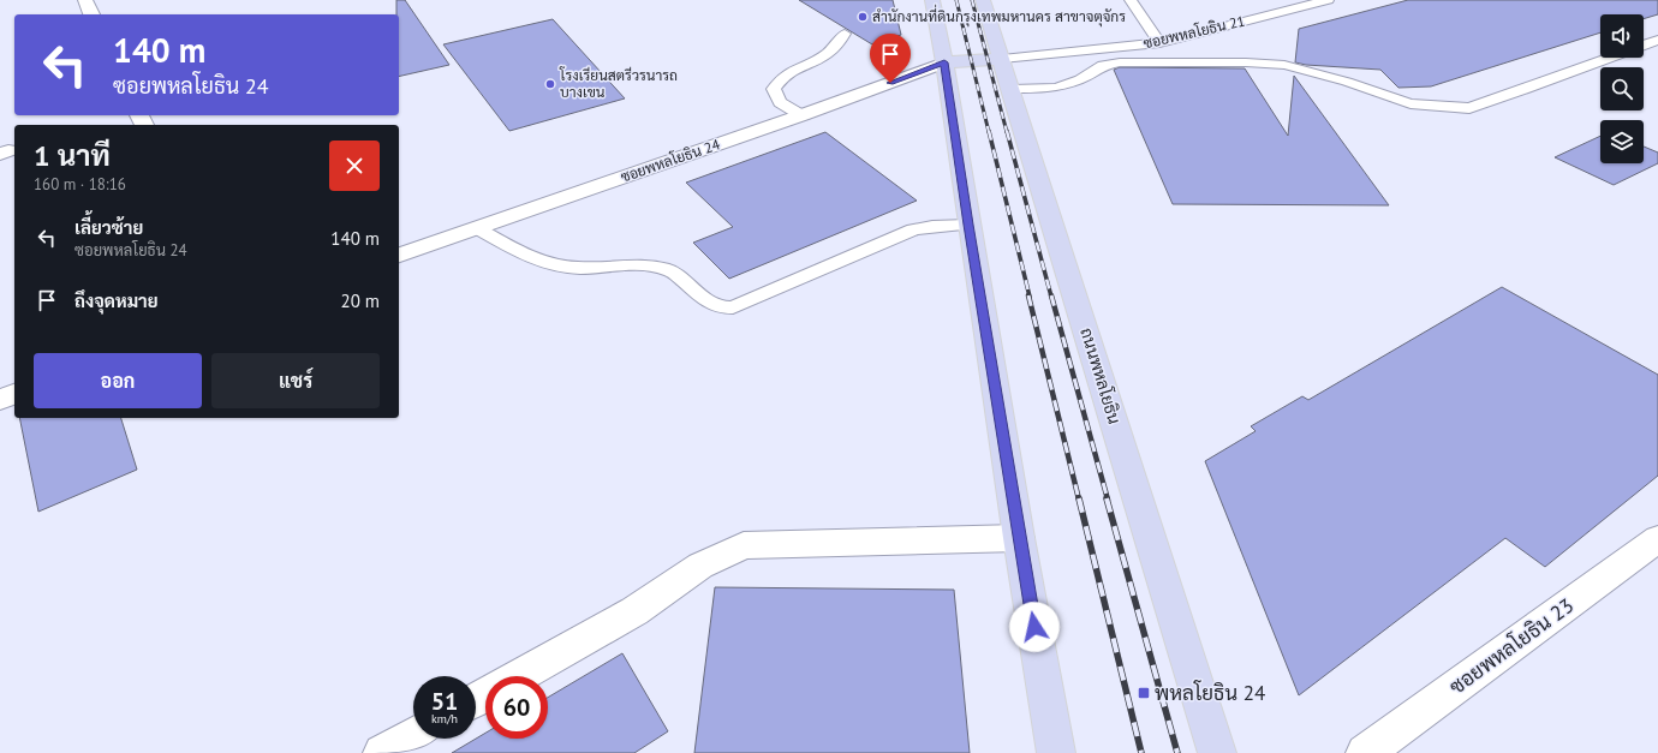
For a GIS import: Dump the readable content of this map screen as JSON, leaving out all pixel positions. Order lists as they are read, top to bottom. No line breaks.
{"streets":{"main road":["ถนนพหลโยธิน"],"street":["ซอยพหลโยธิน 24","ซอยพหลโยธิน 23"],"lane":["ซอยพหลโยธิน 21"]},"crossings":[["ซอยพหลโยธิน 21","ถนนพหลโยธิน"]],"places":{"other":["สำนักงานที่ดินกรุงเทพมหานคร สาขาจตุจักร","โรงเรียนสตรีวรนารถ บางเขน"],"transit":["พหลโยธิน 24"]},"page":{"turn":["140 m","ซอยพหลโยธิน 24"],"heading":["1 นาที","160 m · 18:16"],"list":[{"name":"เลี้ยวซ้าย","note":"ซอยพหลโยธิน 24","value":"140 m"},{"name":"ถึงจุดหมาย","value":"20 m"}],"buttons":["ออก","แชร์"],"speed":"51 km/h","limit":"60"}}
